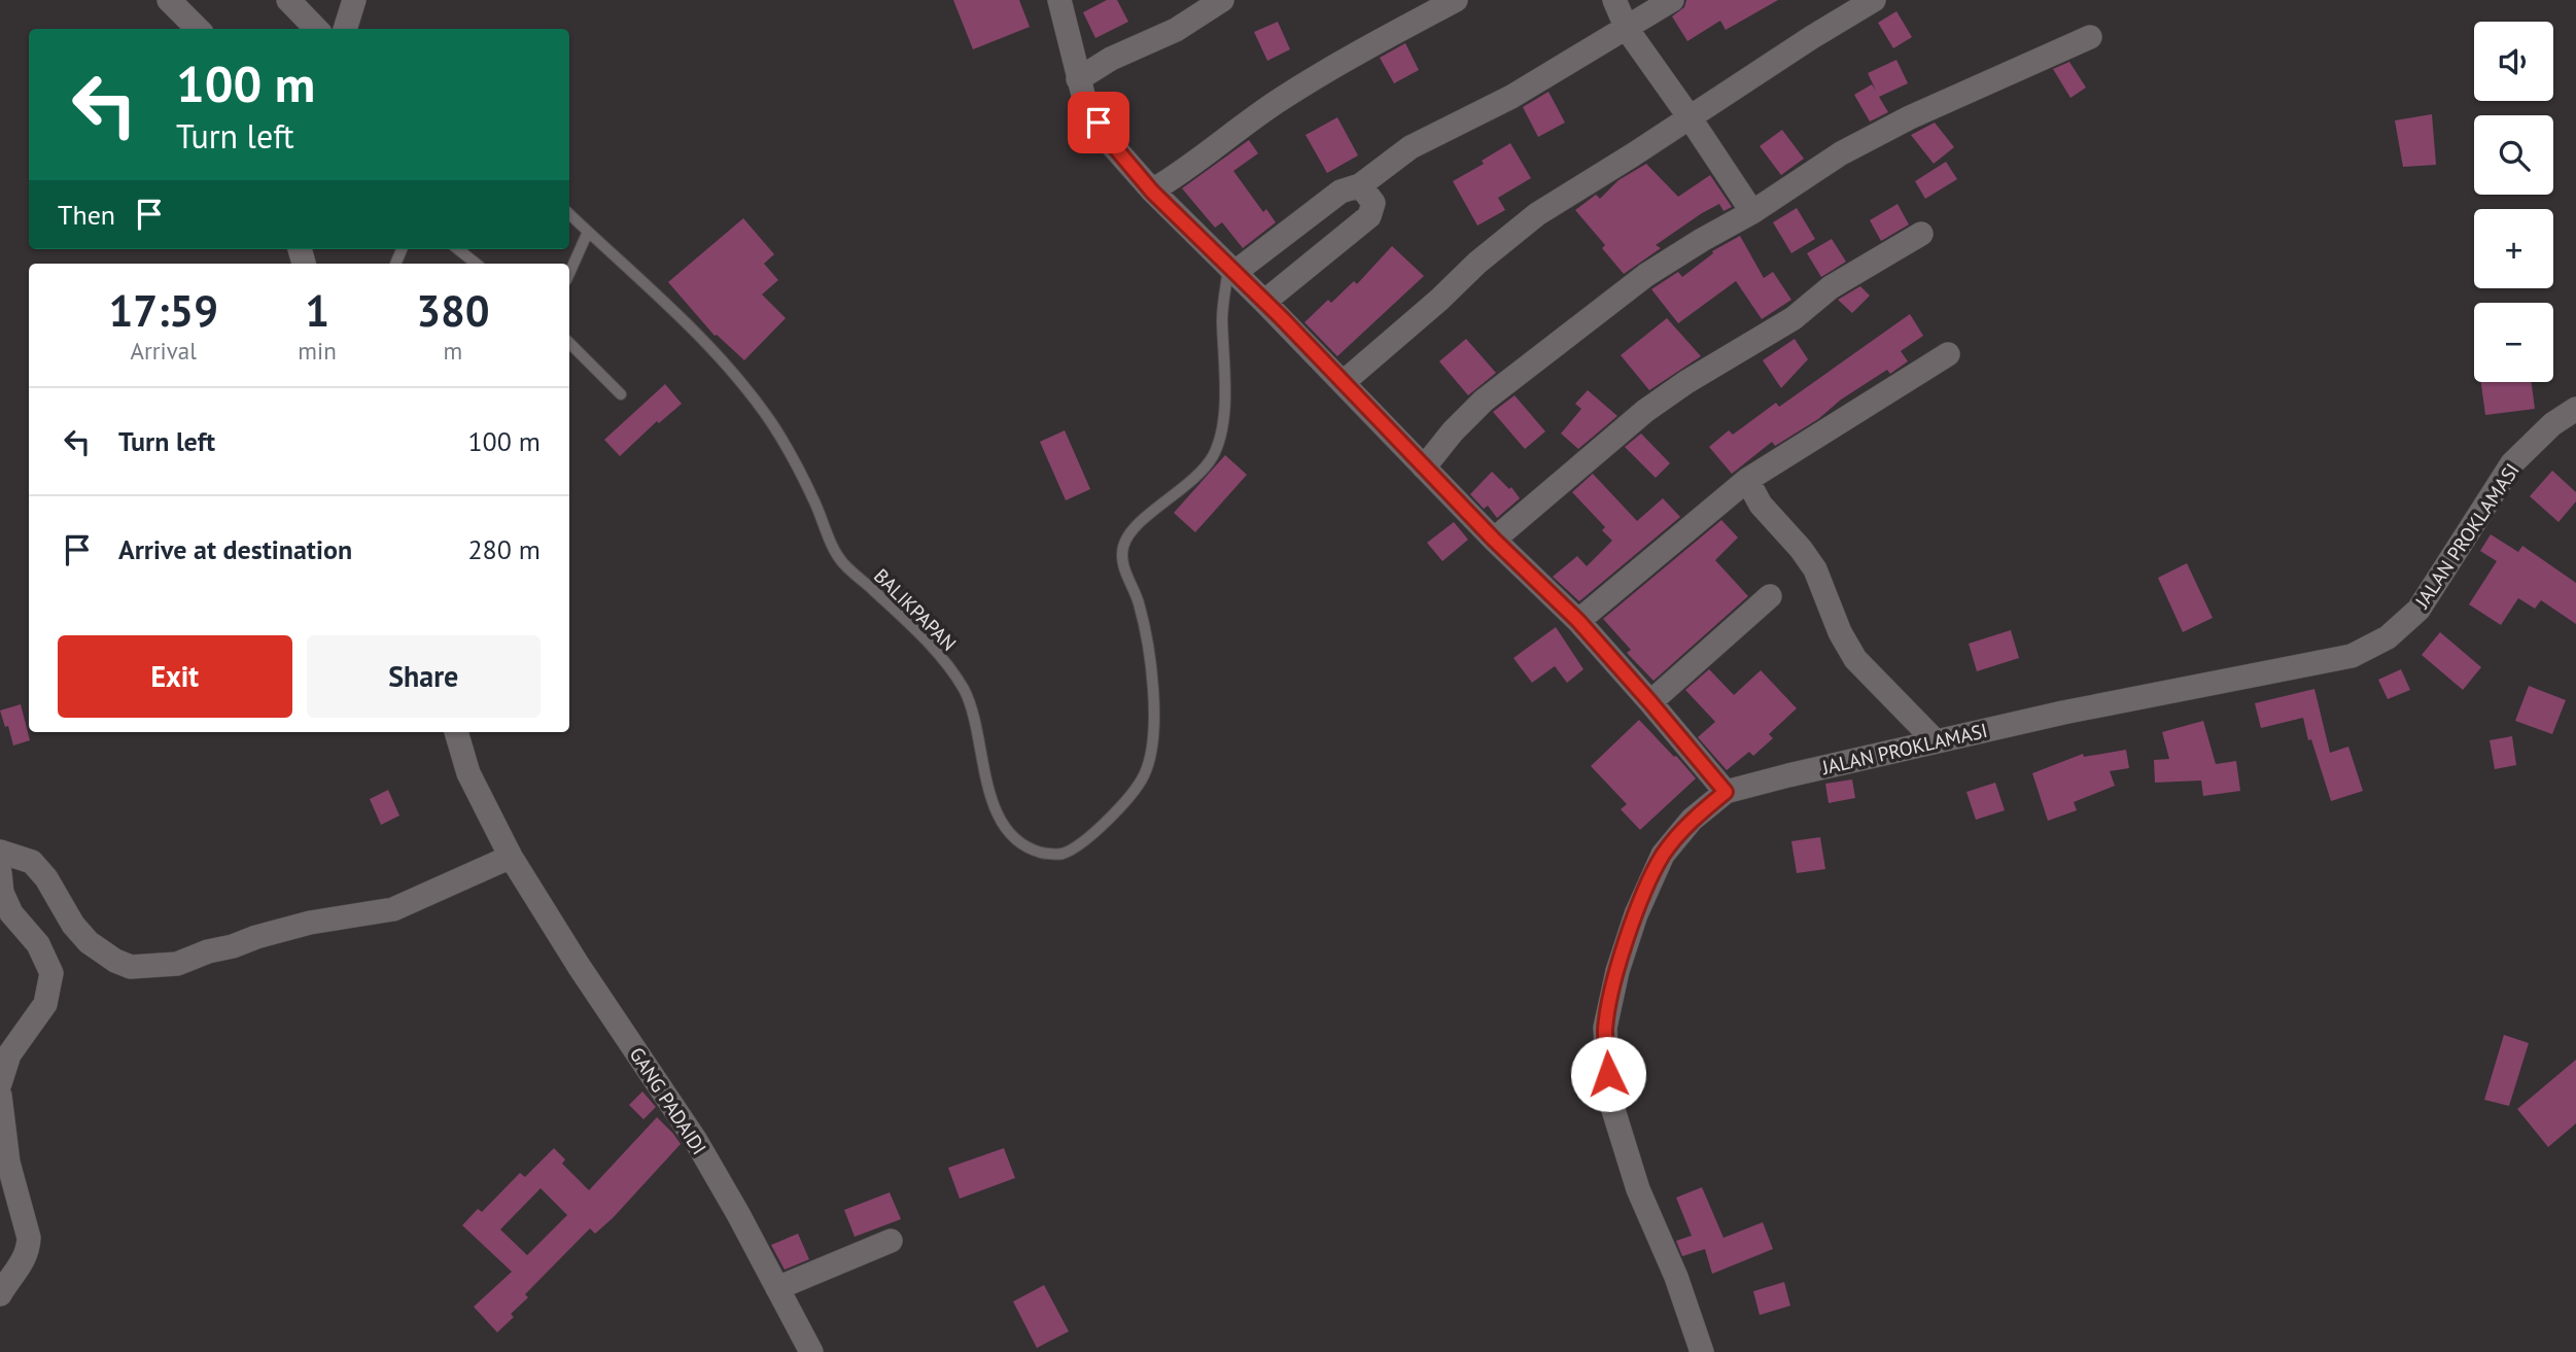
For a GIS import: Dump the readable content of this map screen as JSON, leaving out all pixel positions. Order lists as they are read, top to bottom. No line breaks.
{"streets":{"street":["JALAN PROKLAMASI","GANG PADAIDI"],"lane":["BALIKPAPAN"]},"page":{"map_buttons":["+","−"],"turn":["100 m","Turn left"],"then":"Then","eta":["17:59","Arrival","1","min","380","m"],"list":[{"name":"Turn left","value":"100 m"},{"name":"Arrive at destination","value":"280 m"}],"buttons":["Exit","Share"]}}
